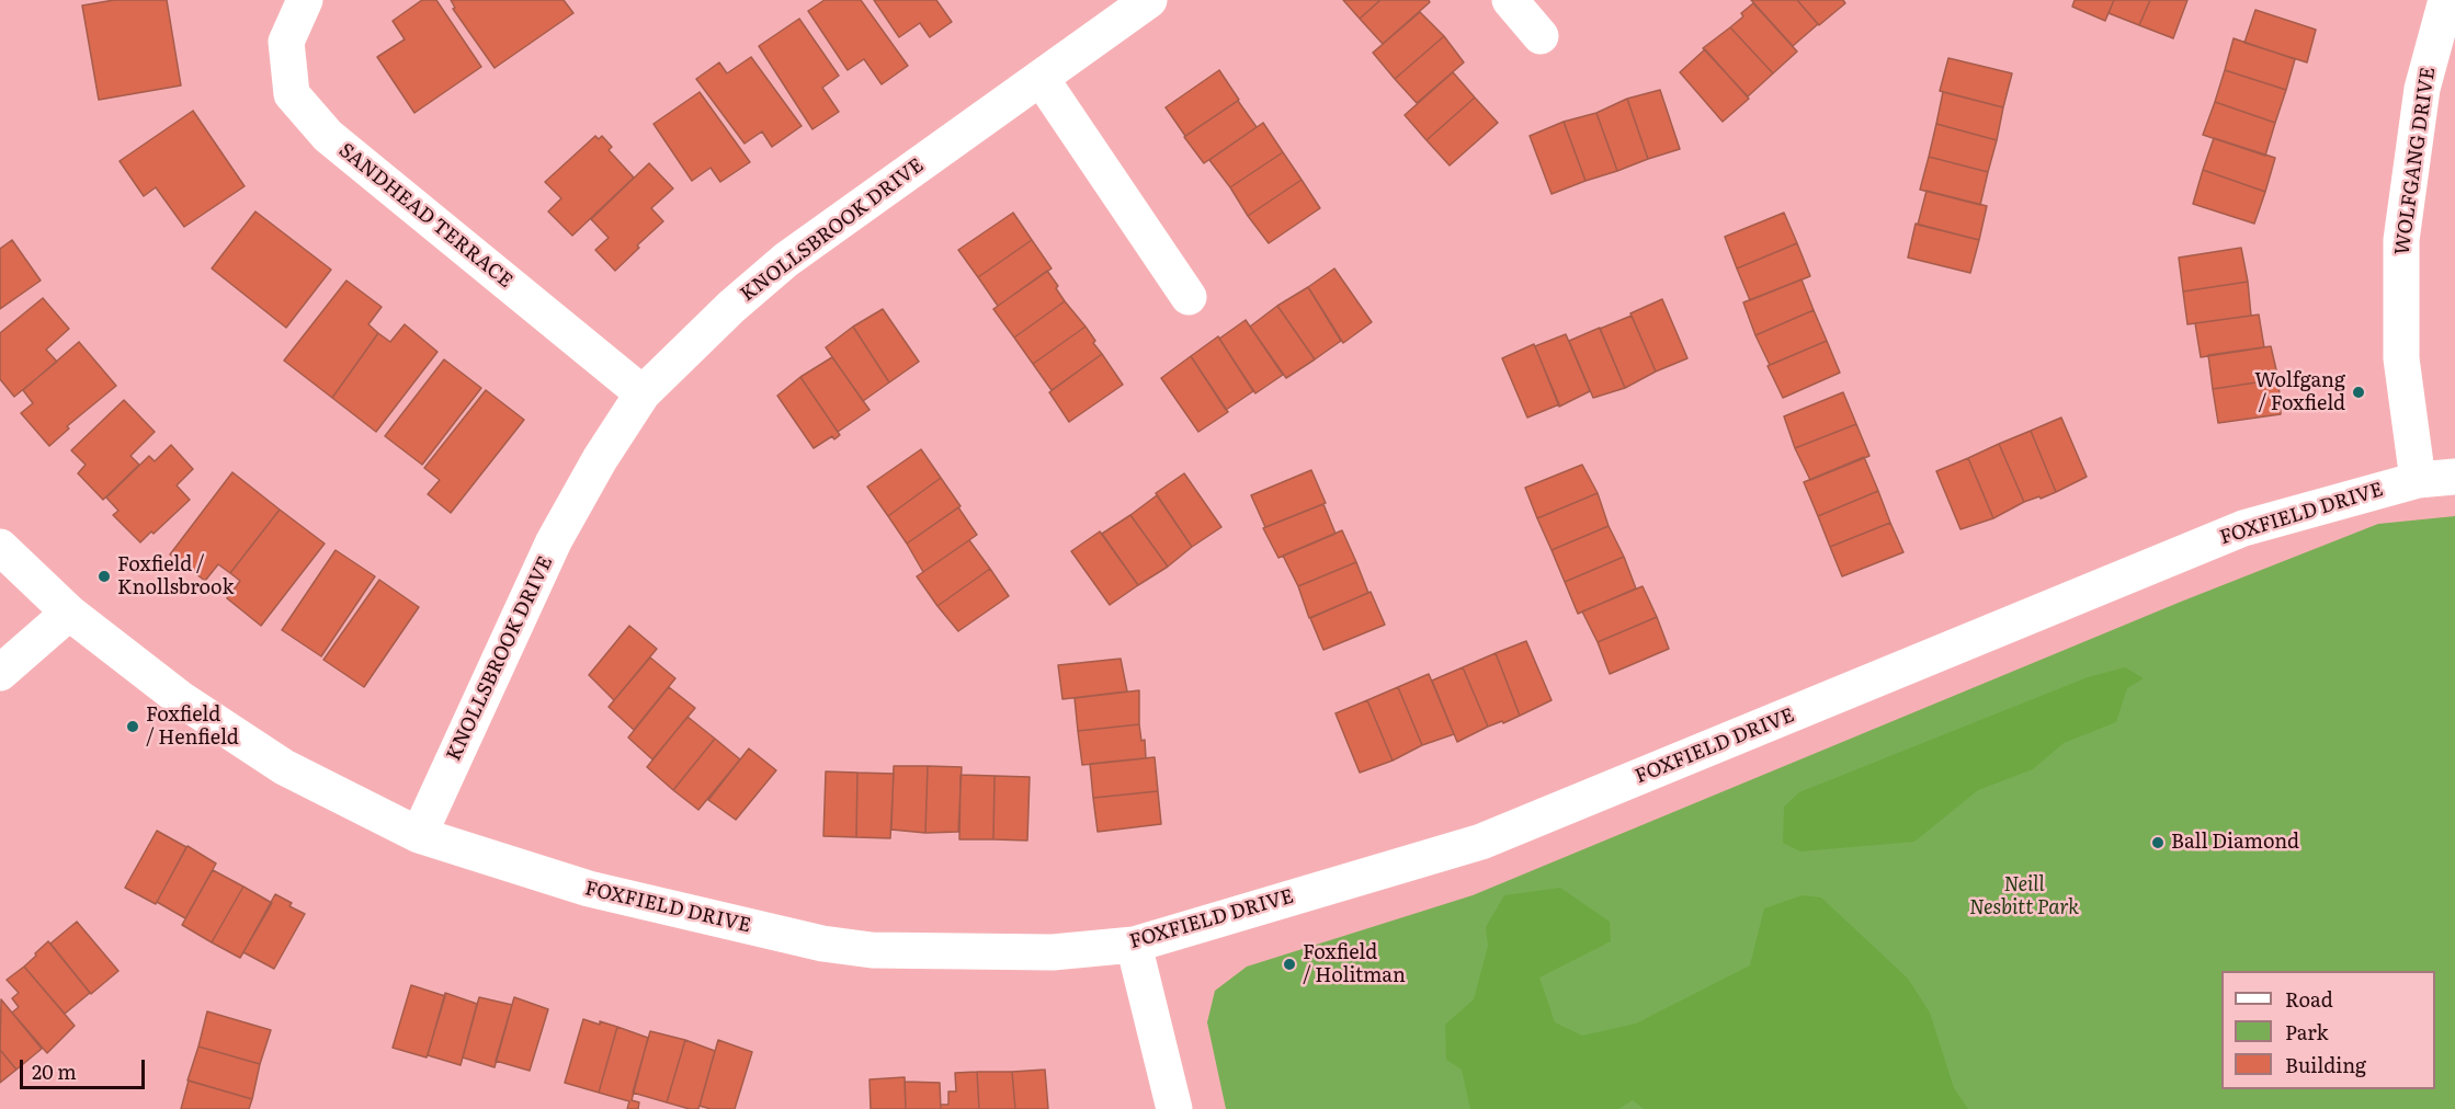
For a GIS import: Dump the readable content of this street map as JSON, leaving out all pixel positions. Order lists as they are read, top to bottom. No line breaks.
{"streets":{"street":["WOLFGANG DRIVE","SANDHEAD TERRACE","KNOLLSBROOK DRIVE","FOXFIELD DRIVE"]},"crossings":[["WOLFGANG DRIVE","FOXFIELD DRIVE"],["SANDHEAD TERRACE","KNOLLSBROOK DRIVE"],["KNOLLSBROOK DRIVE","FOXFIELD DRIVE"]],"parks":["Neill Nesbitt Park"],"places":["Wolfgang / Foxfield","Foxfield / Knollsbrook","Foxfield / Henfield","Ball Diamond","Foxfield / Holitman"],"legend":["Road","Park","Building"],"scale_bar":"20 m"}
